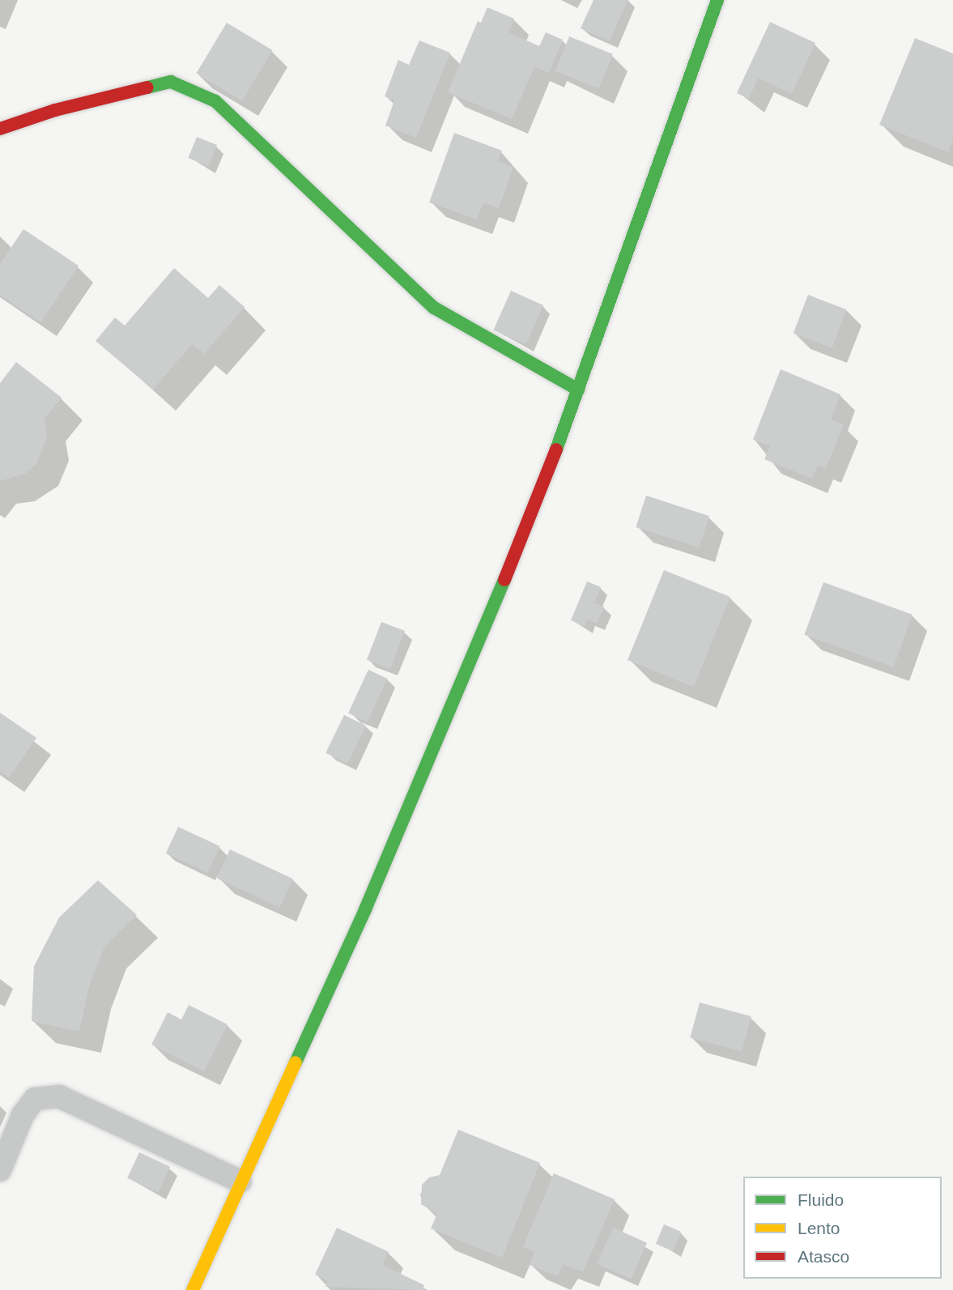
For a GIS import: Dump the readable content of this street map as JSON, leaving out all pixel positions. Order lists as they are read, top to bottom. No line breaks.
{"legend":["Fluido","Lento","Atasco"]}
